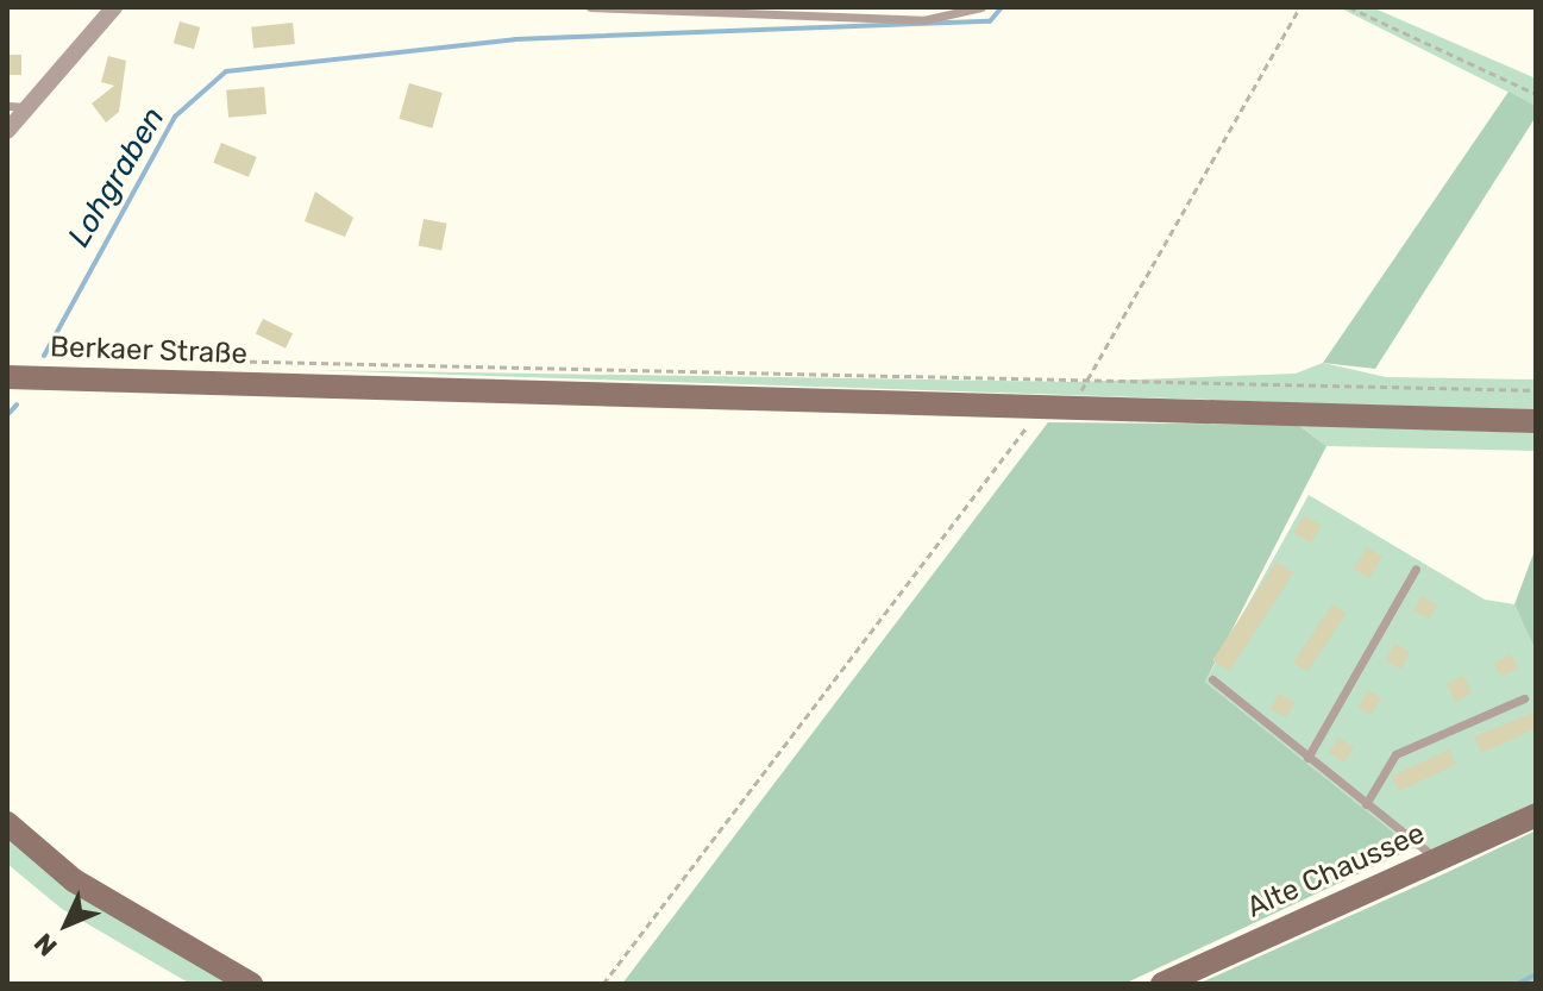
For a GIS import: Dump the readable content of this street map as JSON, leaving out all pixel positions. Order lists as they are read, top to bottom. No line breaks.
{"streets":{"main road":["Berkaer Straße","Alte Chaussee"]},"water":["Lohgraben"],"north":"bottom left"}
